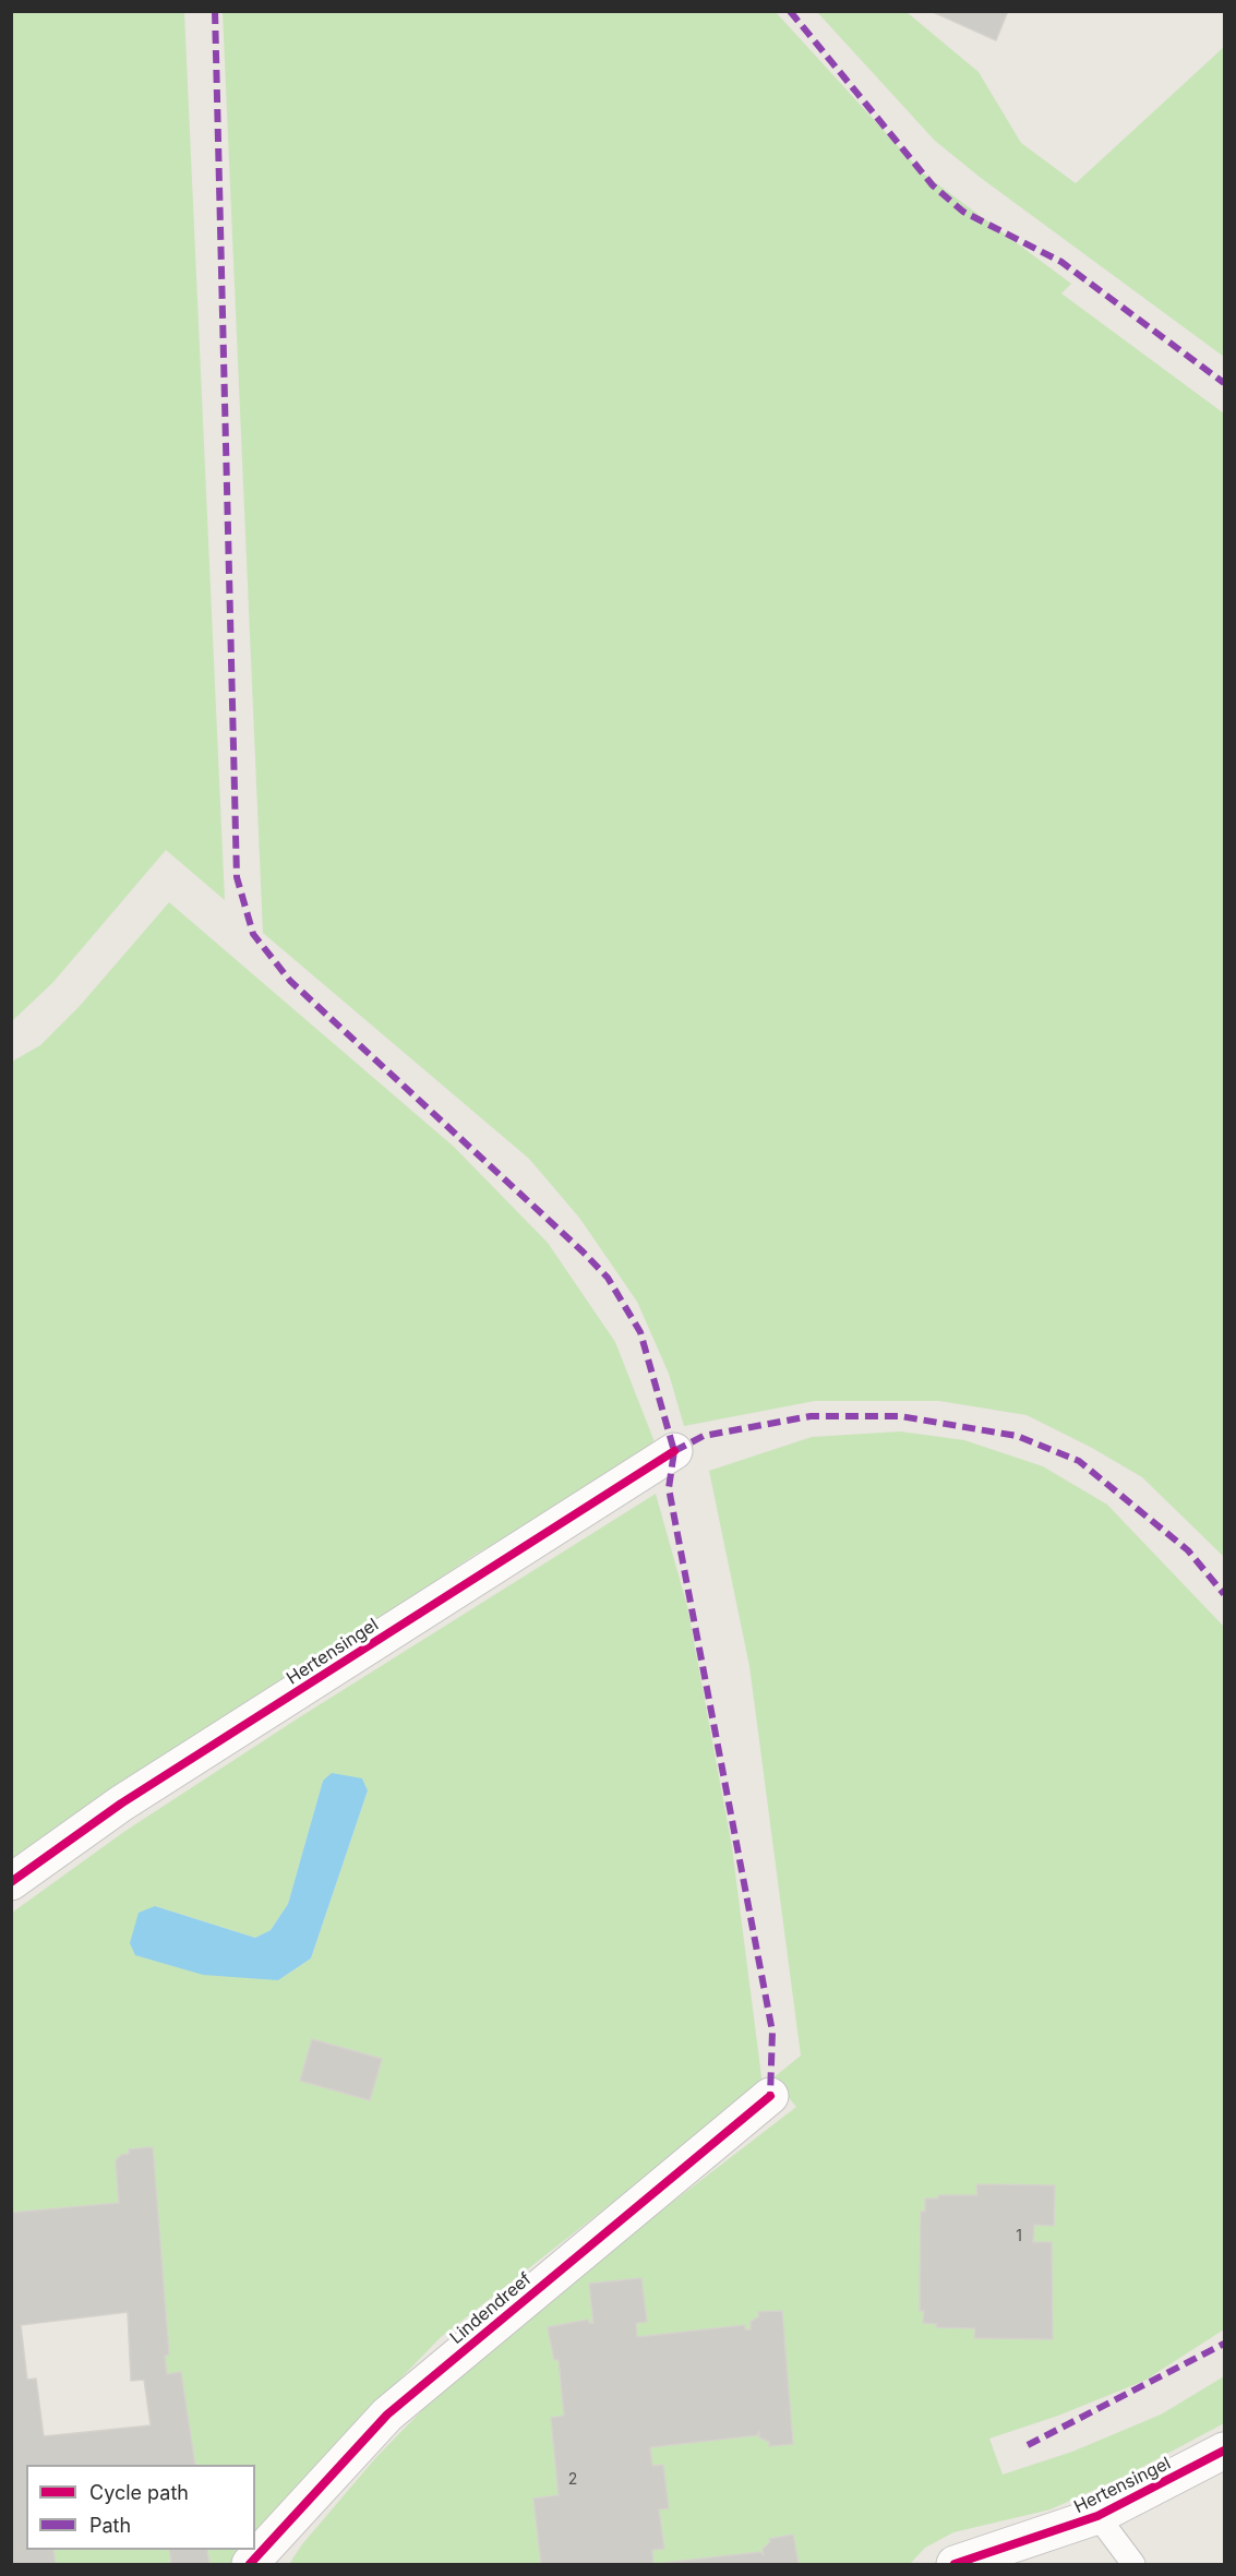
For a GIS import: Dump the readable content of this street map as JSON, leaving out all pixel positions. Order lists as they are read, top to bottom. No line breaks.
{"streets":{"street":["Hertensingel","Lindendreef"]},"house_numbers":["1","2"],"legend":["Cycle path","Path"]}
